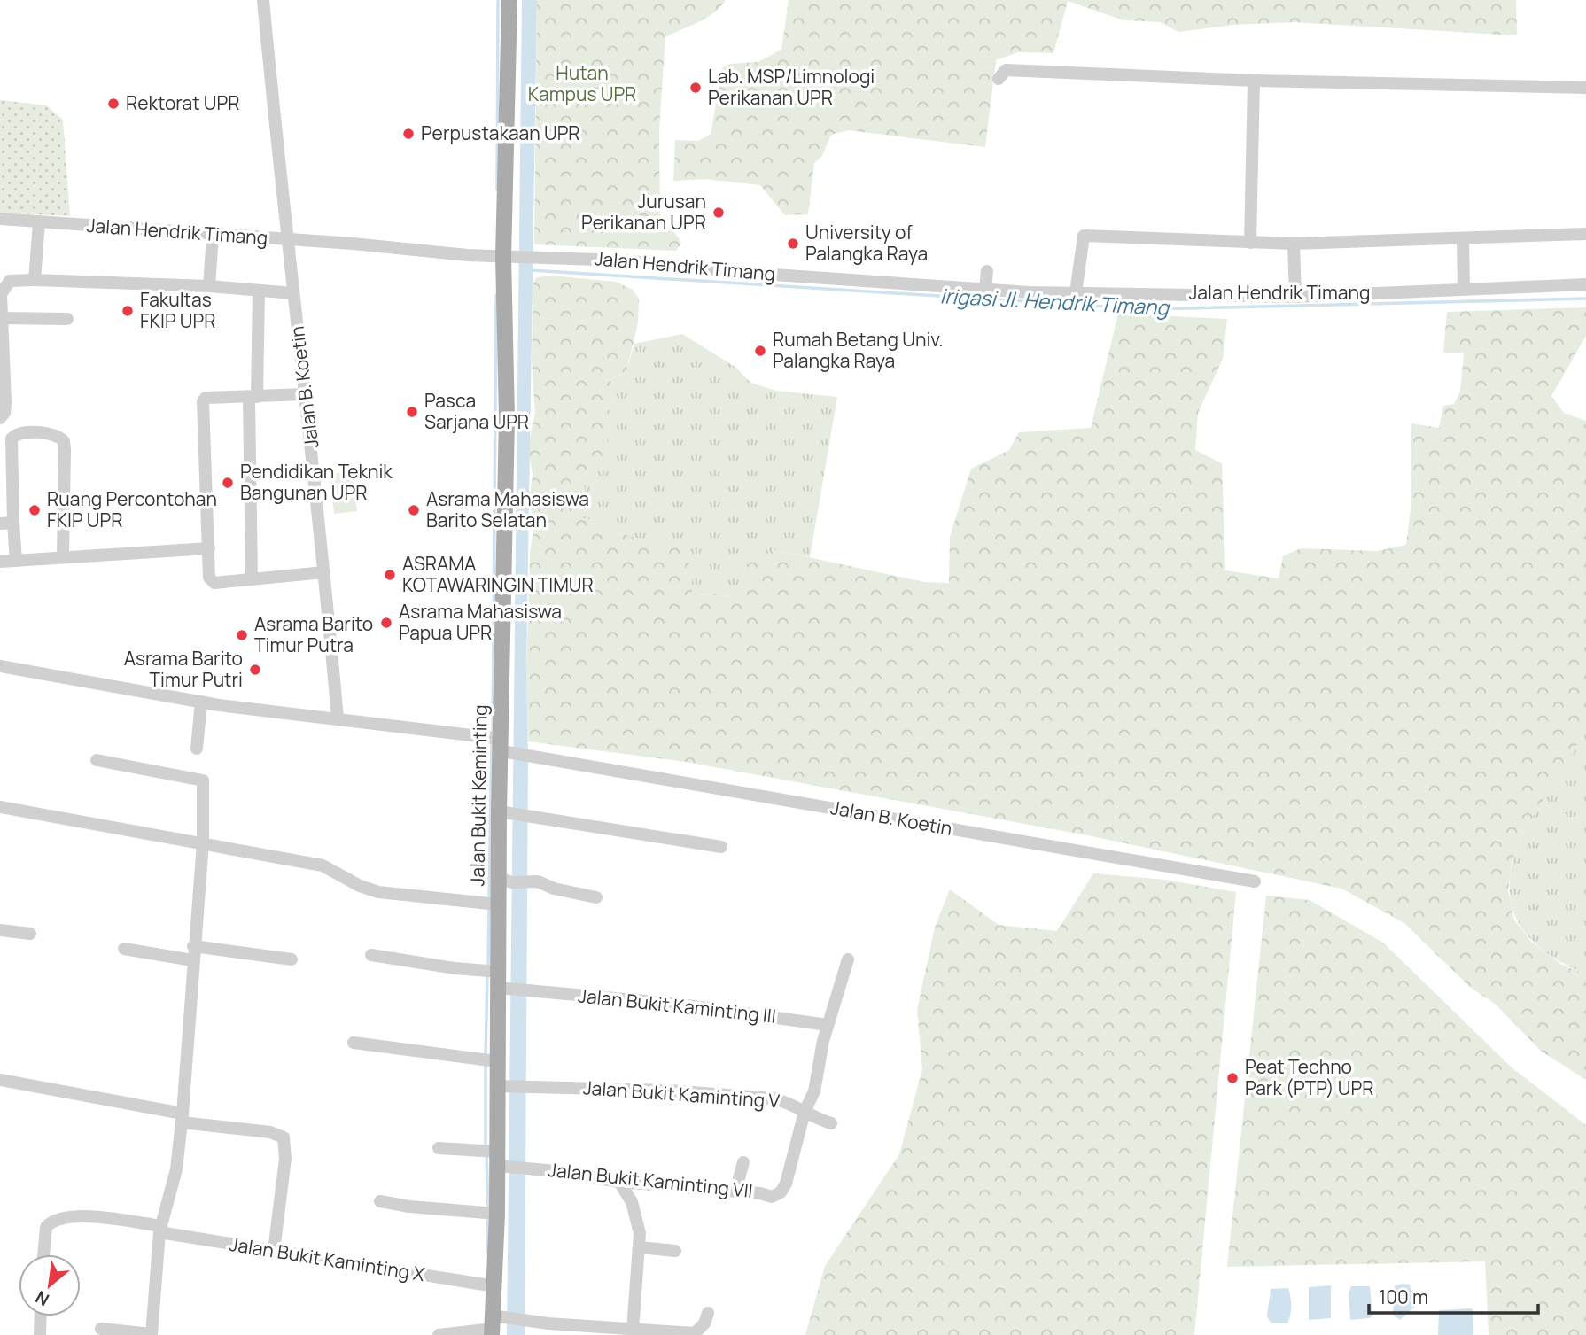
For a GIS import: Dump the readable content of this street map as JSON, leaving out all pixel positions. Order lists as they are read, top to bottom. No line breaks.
{"streets":{"main road":["Jalan Bukit Keminting"],"street":["Jalan Hendrik Timang","Jalan B. Koetin","Jalan Bukit Kaminting III","Jalan Bukit Kaminting V","Jalan Bukit Kaminting VII","Jalan Bukit Kaminting X"]},"crossings":[["Jalan Hendrik Timang","Jalan B. Koetin"],["Jalan Hendrik Timang","Jalan Bukit Keminting"],["Jalan B. Koetin","Jalan Bukit Keminting"],["Jalan Bukit Keminting","Jalan Bukit Kaminting III"],["Jalan Bukit Keminting","Jalan Bukit Kaminting V"],["Jalan Bukit Keminting","Jalan Bukit Kaminting VII"],["Jalan Bukit Keminting","Jalan Bukit Kaminting X"],["Jalan Bukit Kaminting III","Jalan Bukit Kaminting VII"],["Jalan Bukit Kaminting V","Jalan Bukit Kaminting VII"]],"water":["irigasi Jl. Hendrik Timang"],"parks":["Hutan Kampus UPR"],"places":["Lab. MSP/Limnologi Perikanan UPR","Rektorat UPR","Perpustakaan UPR","Jurusan Perikanan UPR","University of Palangka Raya","Fakultas FKIP UPR","Rumah Betang Univ. Palangka Raya","Pasca Sarjana UPR","Pendidikan Teknik Bangunan UPR","Ruang Percontohan FKIP UPR","Asrama Mahasiswa Barito Selatan","ASRAMA KOTAWARINGIN TIMUR","Asrama Mahasiswa Papua UPR","Asrama Barito Timur Putra","Asrama Barito Timur Putri","Peat Techno Park (PTP) UPR"],"scale_bar":"100 m","north":"bottom left"}
